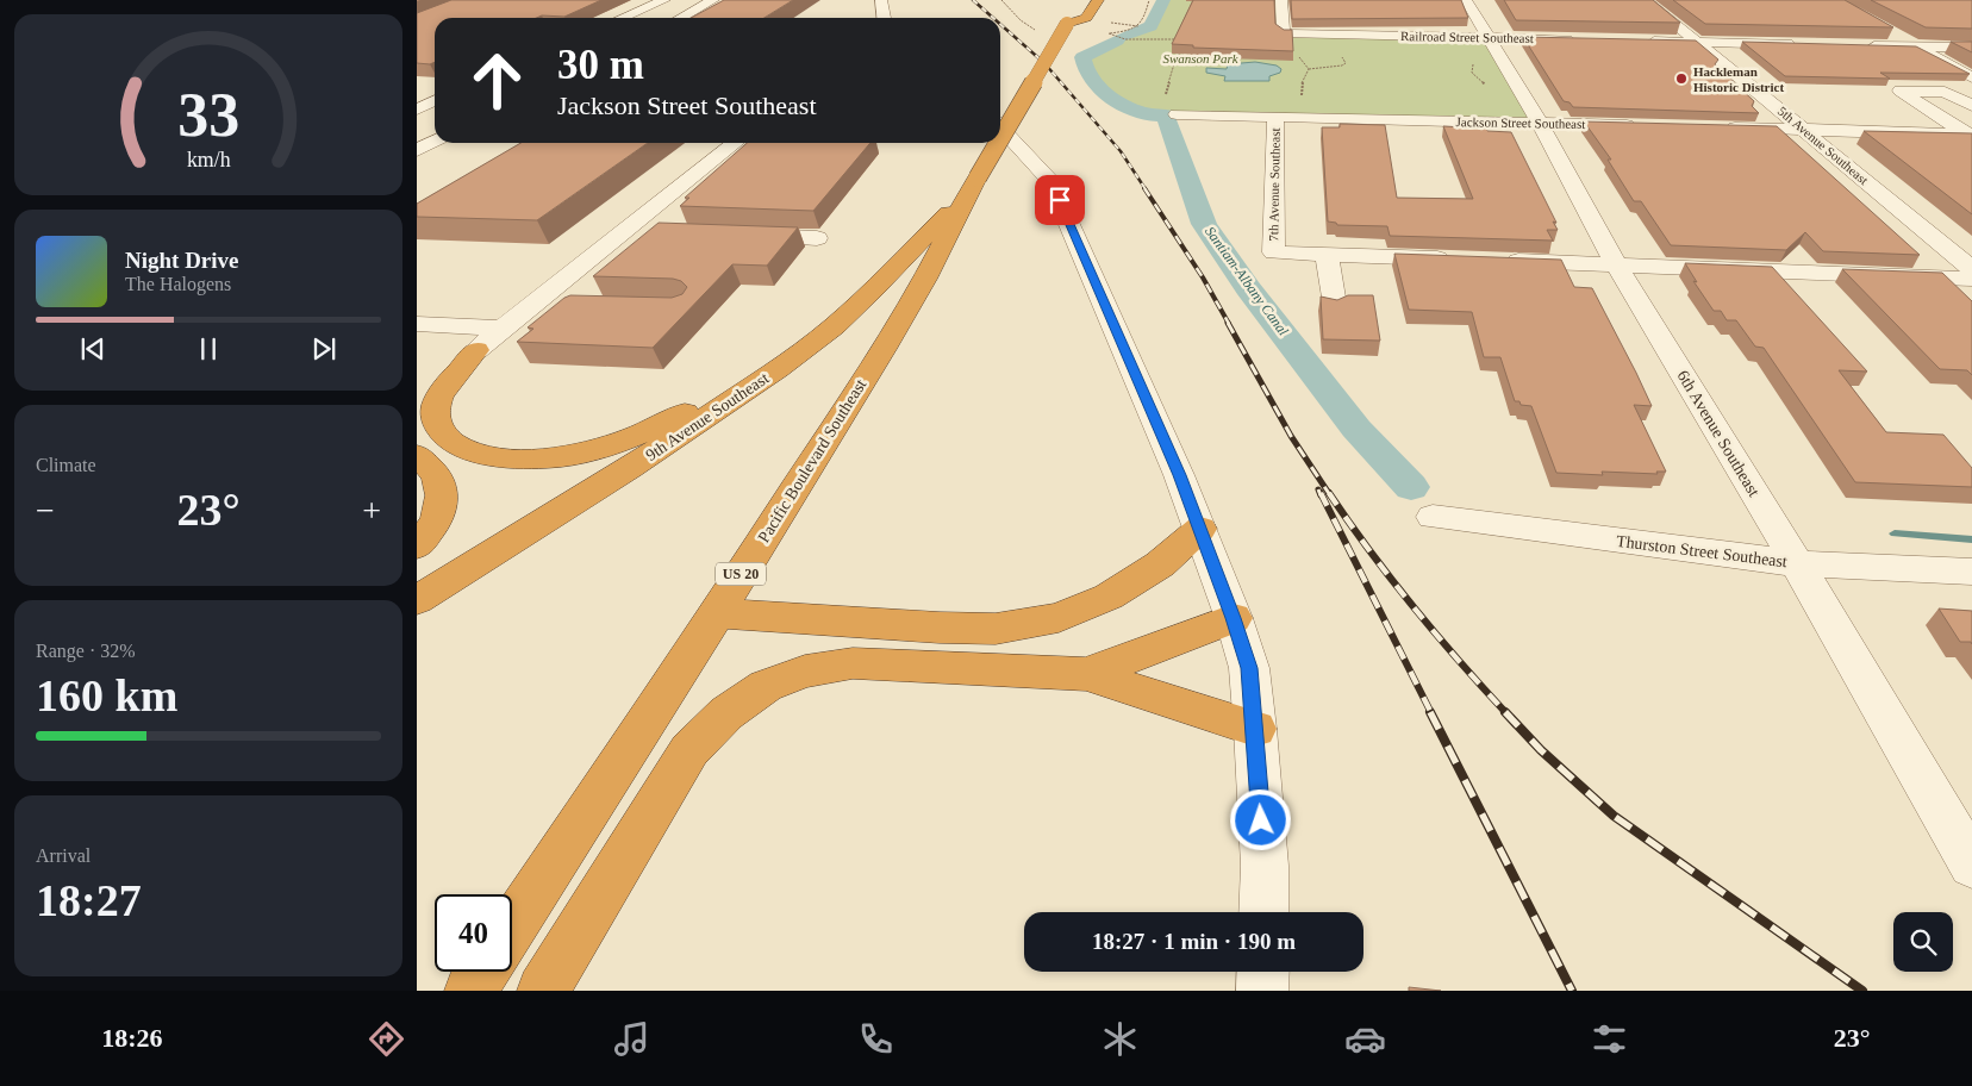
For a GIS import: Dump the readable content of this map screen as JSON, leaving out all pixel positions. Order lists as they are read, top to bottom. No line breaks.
{"streets":{"highway":["9th Avenue Southeast","Pacific Boulevard Southeast","US 20"],"street":["Railroad Street Southeast","Jackson Street Southeast","5th Avenue Southeast","7th Avenue Southeast","6th Avenue Southeast","Thurston Street Southeast"]},"crossings":[["Railroad Street Southeast","6th Avenue Southeast"],["Jackson Street Southeast","7th Avenue Southeast"],["Jackson Street Southeast","6th Avenue Southeast"],["9th Avenue Southeast","Pacific Boulevard Southeast"],["6th Avenue Southeast","Thurston Street Southeast"]],"water":["Santiam-Albany Canal"],"parks":["Swanson Park"],"places":["Hackleman Historic District"],"page":{"turn":["30 m","Jackson Street Southeast"],"song":["Night Drive","The Halogens"],"tile":["Climate",["Range · 32%","160 km"],["Arrival","18:27"]],"heat":["−","23°","+"],"limit":"40","trip":"18:27 · 1 min · 190 m","tabs":["18:26","23°"],"gauge":["33","km/h"]}}
